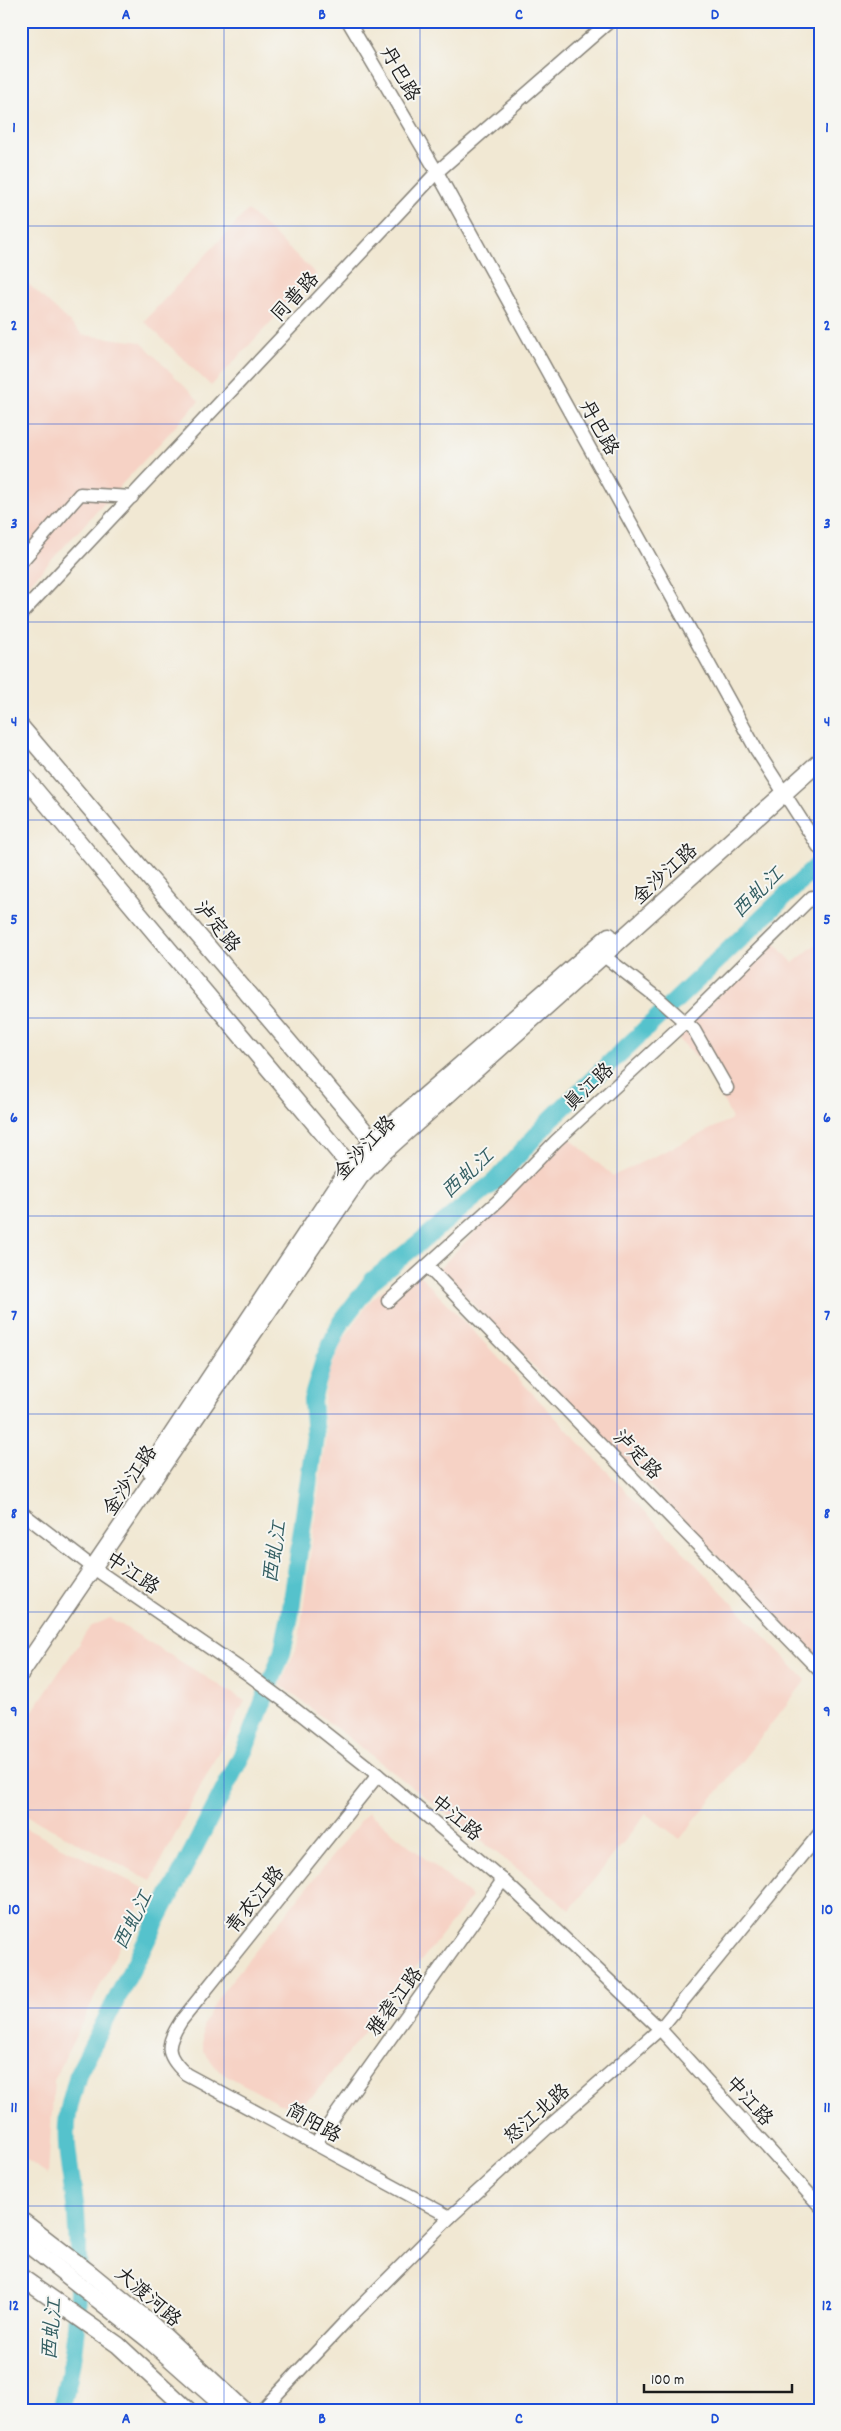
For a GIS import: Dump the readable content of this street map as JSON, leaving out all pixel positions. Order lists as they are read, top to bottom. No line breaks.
{"streets":{"main road":["金沙江路","泸定路","大渡河路"],"street":["丹巴路","同普路","真江路","中江路","青衣江路","雅砻江路","怒江北路","简阳路"]},"crossings":[["丹巴路","同普路"],["丹巴路","金沙江路"],["金沙江路","泸定路"],["金沙江路","中江路"],["泸定路","真江路"],["中江路","青衣江路"],["中江路","雅砻江路"],["中江路","怒江北路"],["青衣江路","简阳路"],["雅砻江路","简阳路"],["怒江北路","简阳路"]],"water":["西虬江"],"scale_bar":"100 m","grid":{"columns":["A","B","C","D"],"rows":["1","2","3","4","5","6","7","8","9","10","11","12"]}}
